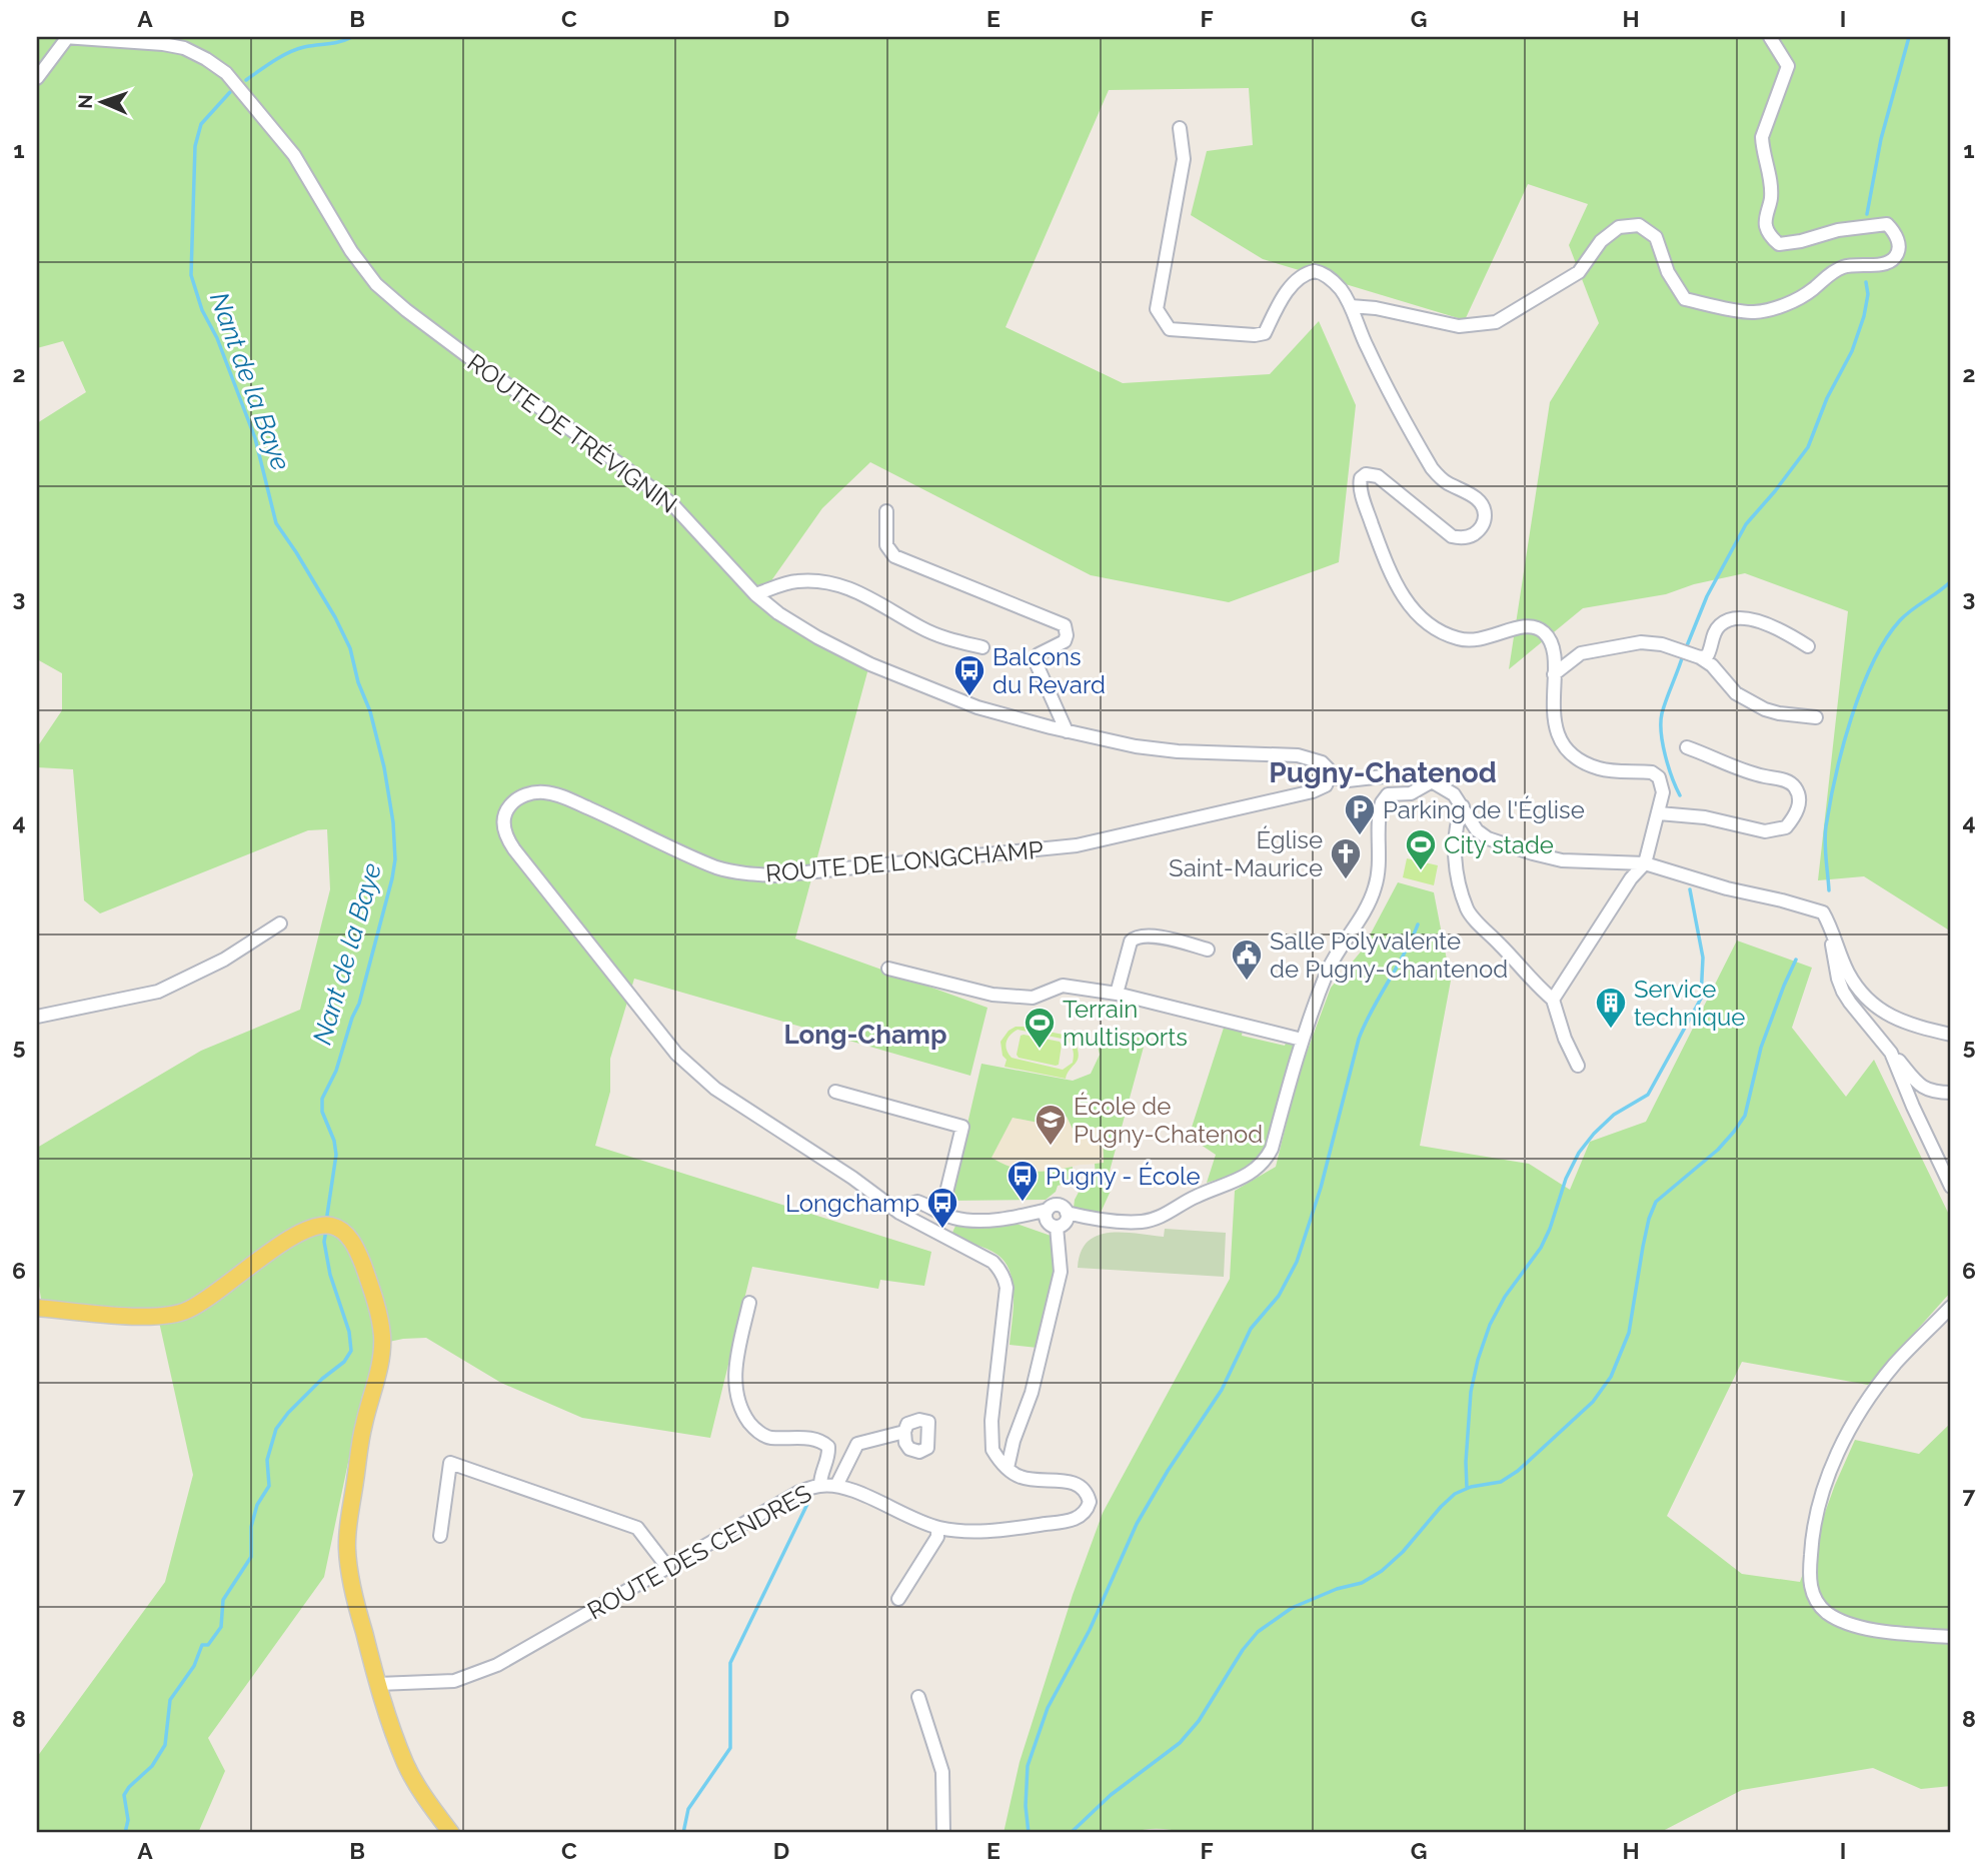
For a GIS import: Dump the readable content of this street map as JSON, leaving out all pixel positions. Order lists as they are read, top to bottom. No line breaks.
{"streets":{"street":["ROUTE DE TRÉVIGNIN","ROUTE DE LONGCHAMP","ROUTE DES CENDRES"]},"crossings":[["ROUTE DE TRÉVIGNIN","ROUTE DE LONGCHAMP"],["ROUTE DE LONGCHAMP","ROUTE DES CENDRES"]],"districts":["Pugny-Chatenod","Long-Champ"],"water":["Nant de la Baye"],"places":{"bus stop":["Balcons du Revard","Pugny - École","Longchamp"],"parking":["Parking de l'Église"],"sports":["City stade","Terrain multisports"],"church":["Église Saint-Maurice"],"public building":["Salle Polyvalente de Pugny-Chantenod"],"building":["Service technique"],"school or university":["École de Pugny-Chatenod"]},"north":"left","grid":{"columns":["A","B","C","D","E","F","G","H","I"],"rows":["1","2","3","4","5","6","7","8"]}}
